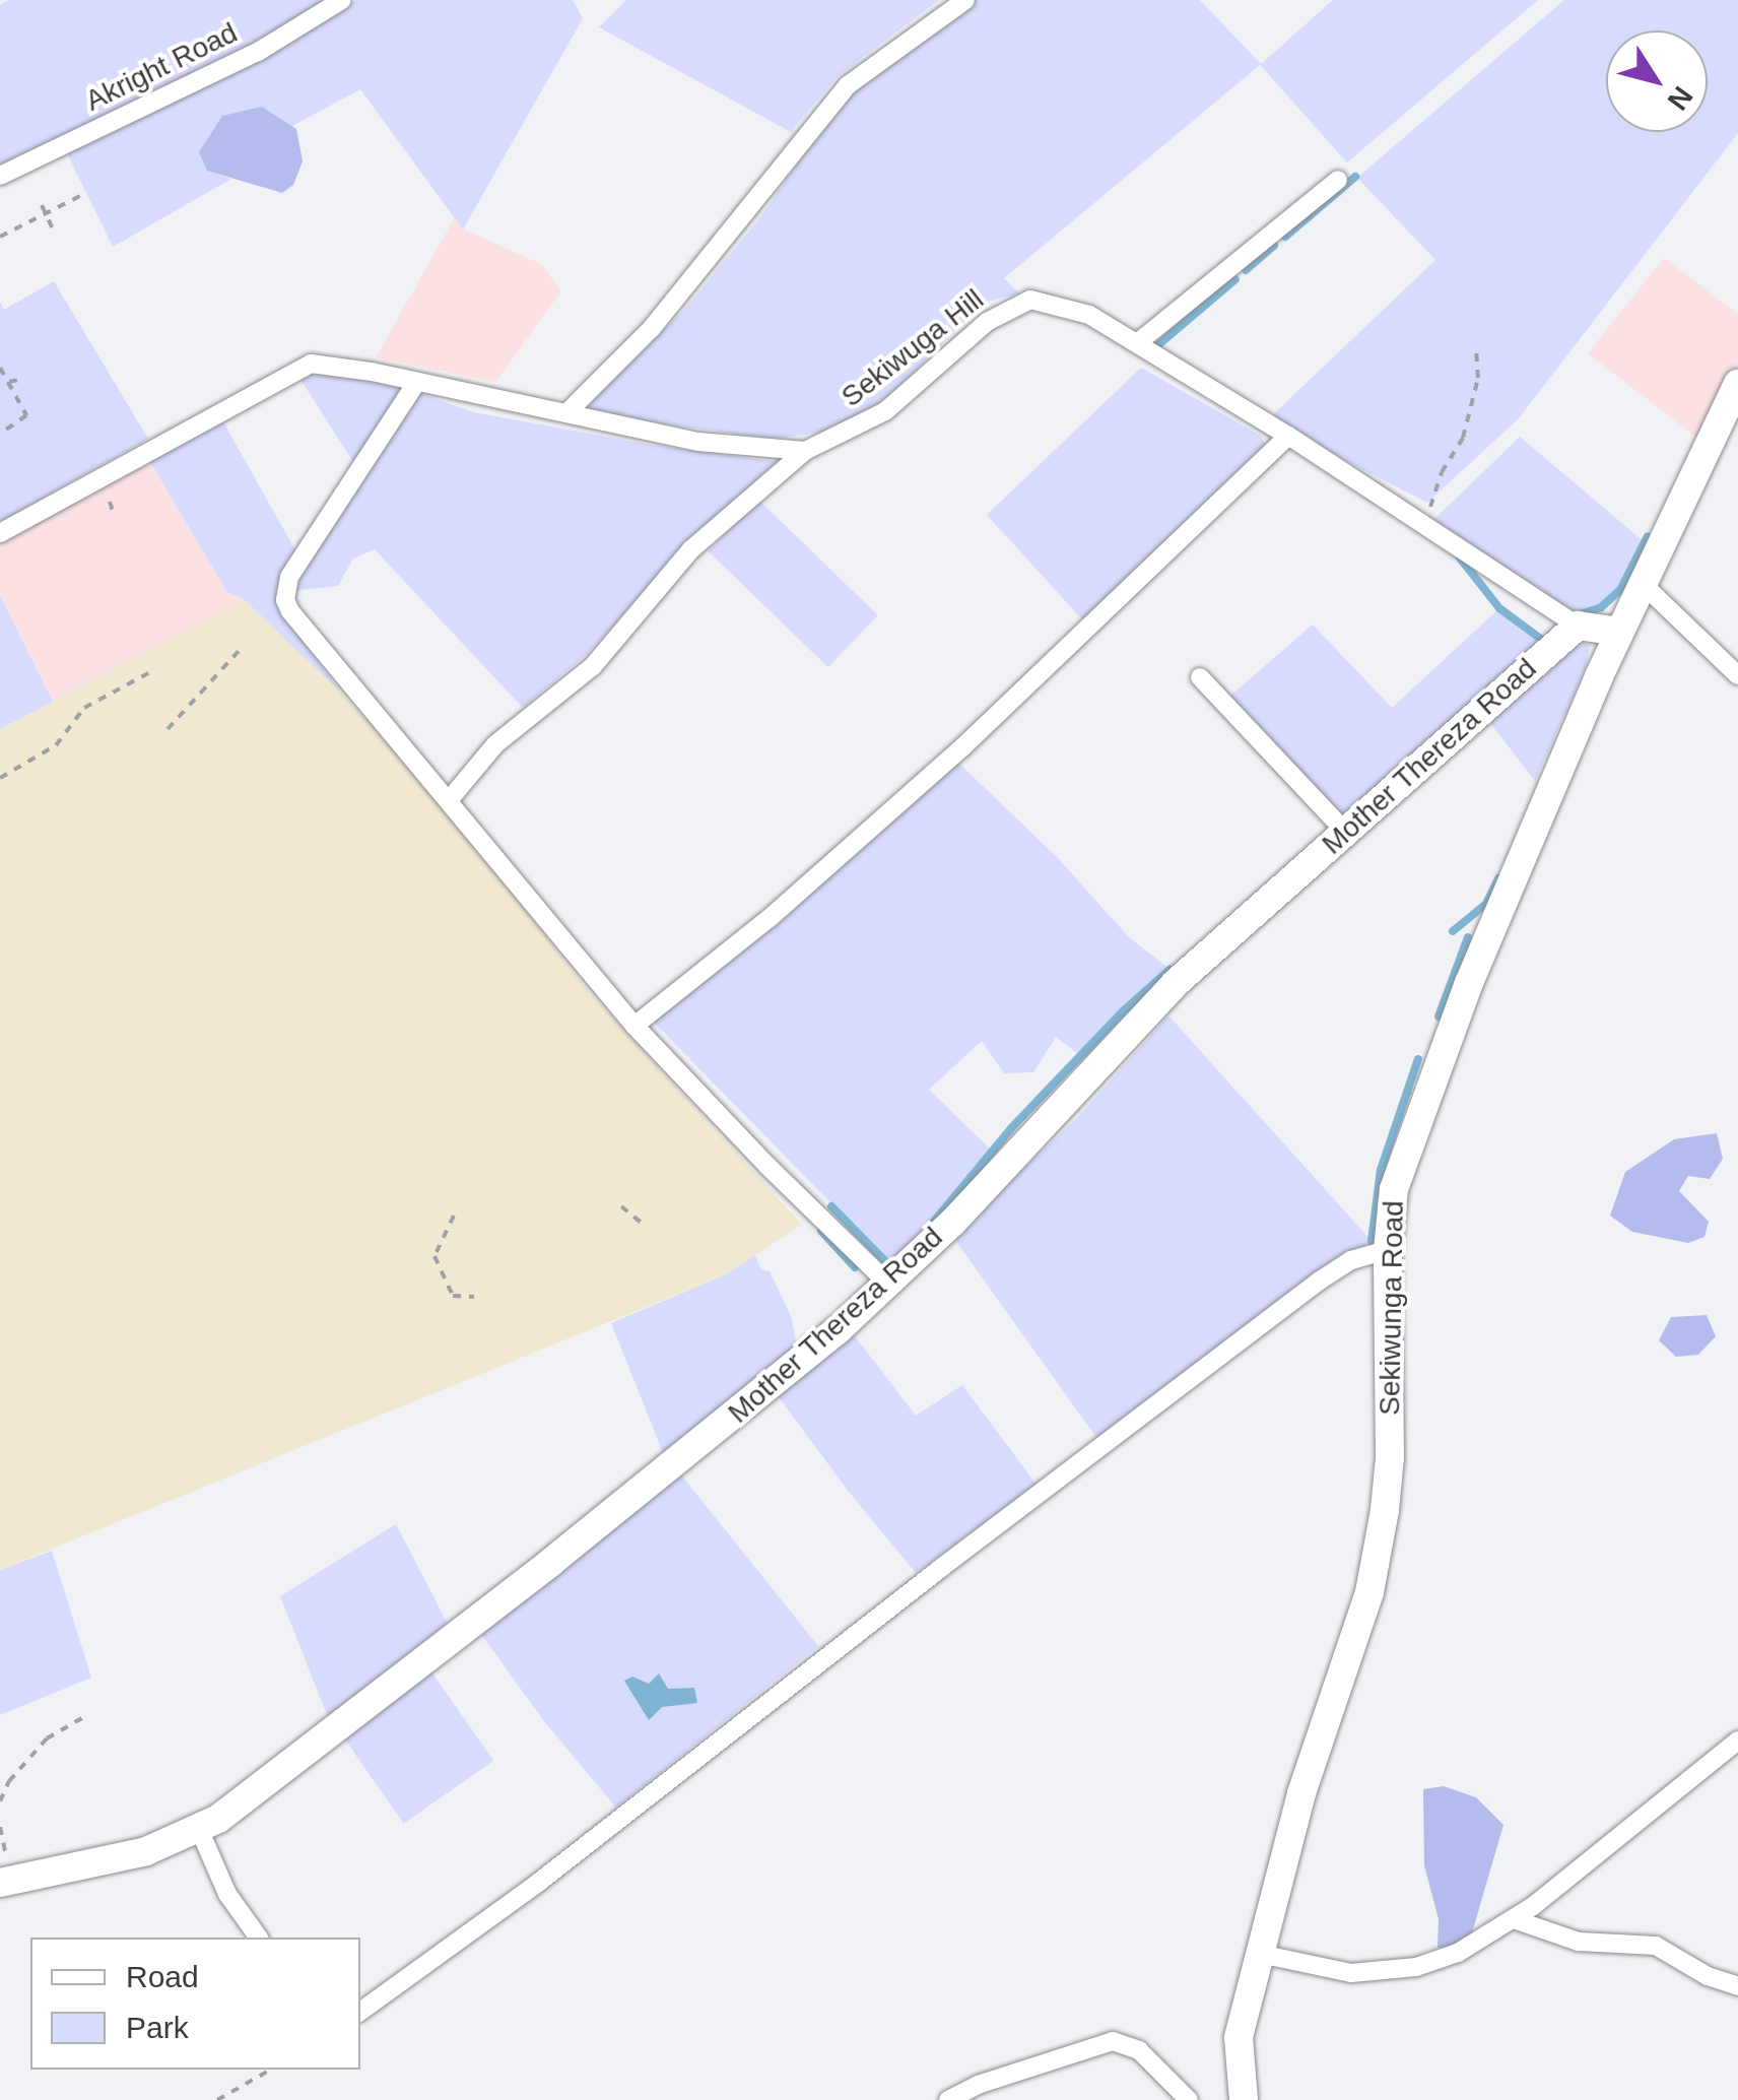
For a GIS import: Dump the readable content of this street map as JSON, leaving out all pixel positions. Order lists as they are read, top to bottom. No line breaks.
{"streets":{"street":["Akright Road","Sekiwuga Hill","Mother Thereza Road","Sekiwunga Road"]},"crossings":[["Sekiwuga Hill","Mother Thereza Road"]],"legend":["Road","Park"],"north":"bottom right"}
